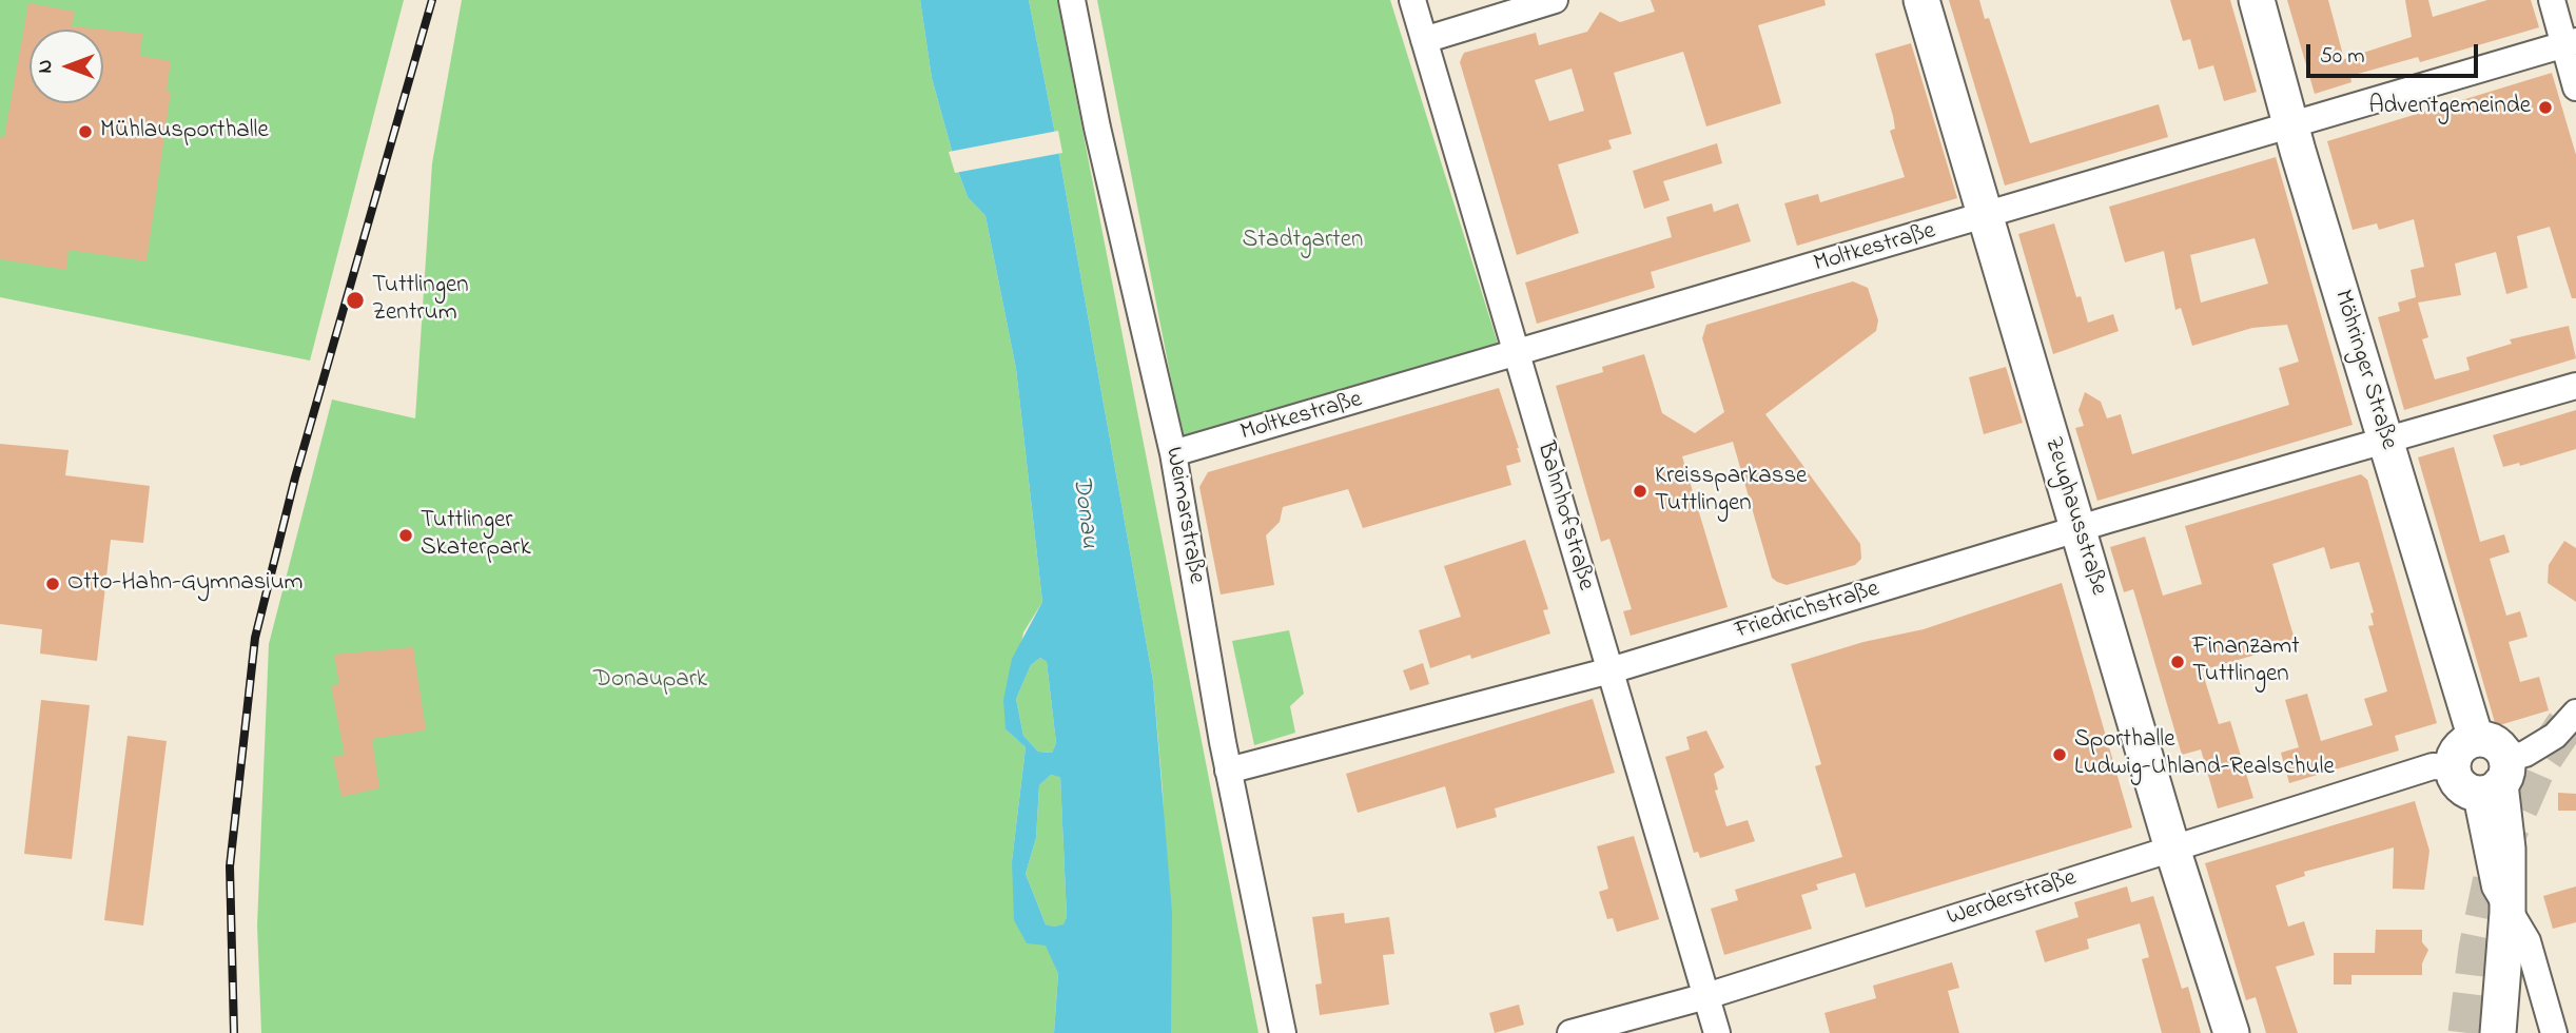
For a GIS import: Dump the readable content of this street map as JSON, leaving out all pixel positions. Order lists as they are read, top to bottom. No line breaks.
{"streets":{"street":["Moltkestraße","Möhringer Straße","Weimarstraße","Bahnhofstraße","Zeughausstraße","Friedrichstraße","Werderstraße"]},"crossings":[["Moltkestraße","Möhringer Straße"],["Moltkestraße","Weimarstraße"],["Moltkestraße","Bahnhofstraße"],["Moltkestraße","Zeughausstraße"],["Möhringer Straße","Friedrichstraße"],["Möhringer Straße","Werderstraße"],["Weimarstraße","Friedrichstraße"],["Bahnhofstraße","Friedrichstraße"],["Bahnhofstraße","Werderstraße"],["Zeughausstraße","Friedrichstraße"],["Zeughausstraße","Werderstraße"]],"water":["Donau"],"parks":["Stadtgarten","Donaupark"],"places":["Adventgemeinde","Mühlausporthalle","Tuttlingen Zentrum","Kreissparkasse Tuttlingen","Tuttlinger Skaterpark","Otto-Hahn-Gymnasium","Finanzamt Tuttlingen","Sporthalle Ludwig-Uhland-Realschule"],"scale_bar":"50 m","north":"left"}
